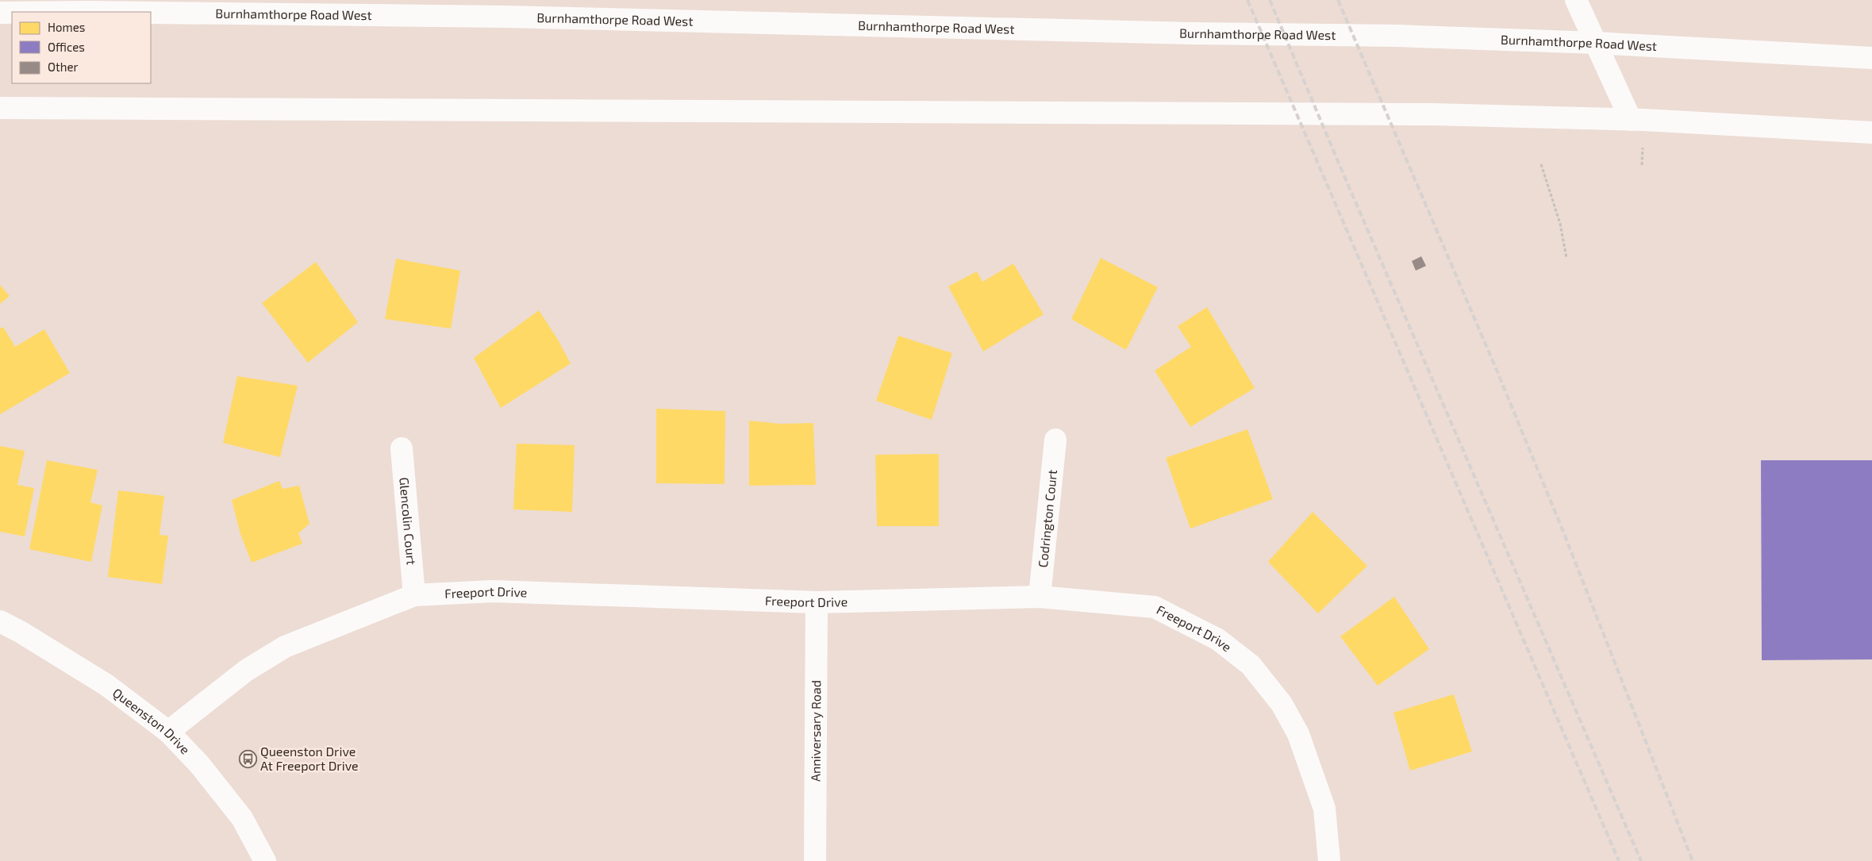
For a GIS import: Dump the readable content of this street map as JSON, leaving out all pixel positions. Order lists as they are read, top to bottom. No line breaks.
{"streets":{"main road":["Burnhamthorpe Road West","Codrington Court","Glencolin Court","Freeport Drive","Queenston Drive","Anniversary Road"]},"crossings":[["Codrington Court","Freeport Drive"],["Glencolin Court","Freeport Drive"],["Freeport Drive","Queenston Drive"],["Freeport Drive","Anniversary Road"]],"places":{"bus stop":["Queenston Drive At Freeport Drive"]},"legend":["Homes","Offices","Other"]}
